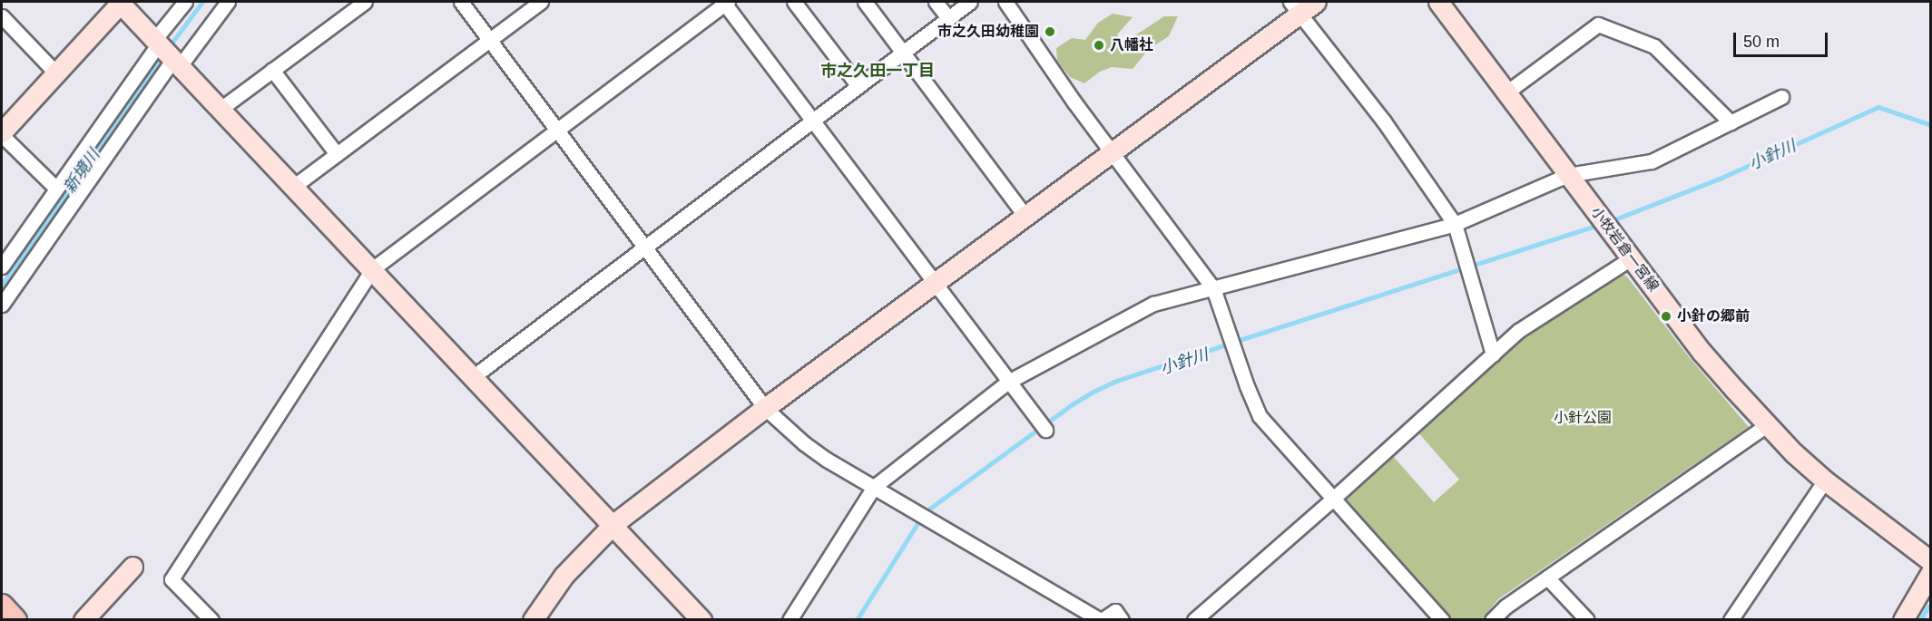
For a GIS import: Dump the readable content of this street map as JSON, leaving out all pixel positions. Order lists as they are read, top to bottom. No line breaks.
{"streets":{"street":["小牧岩倉一宮線"]},"districts":["市之久田一丁目"],"water":["小針川","新境川"],"parks":["小針公園"],"places":["市之久田幼稚園","八幡社","小針の郷前"],"scale_bar":"50 m"}
